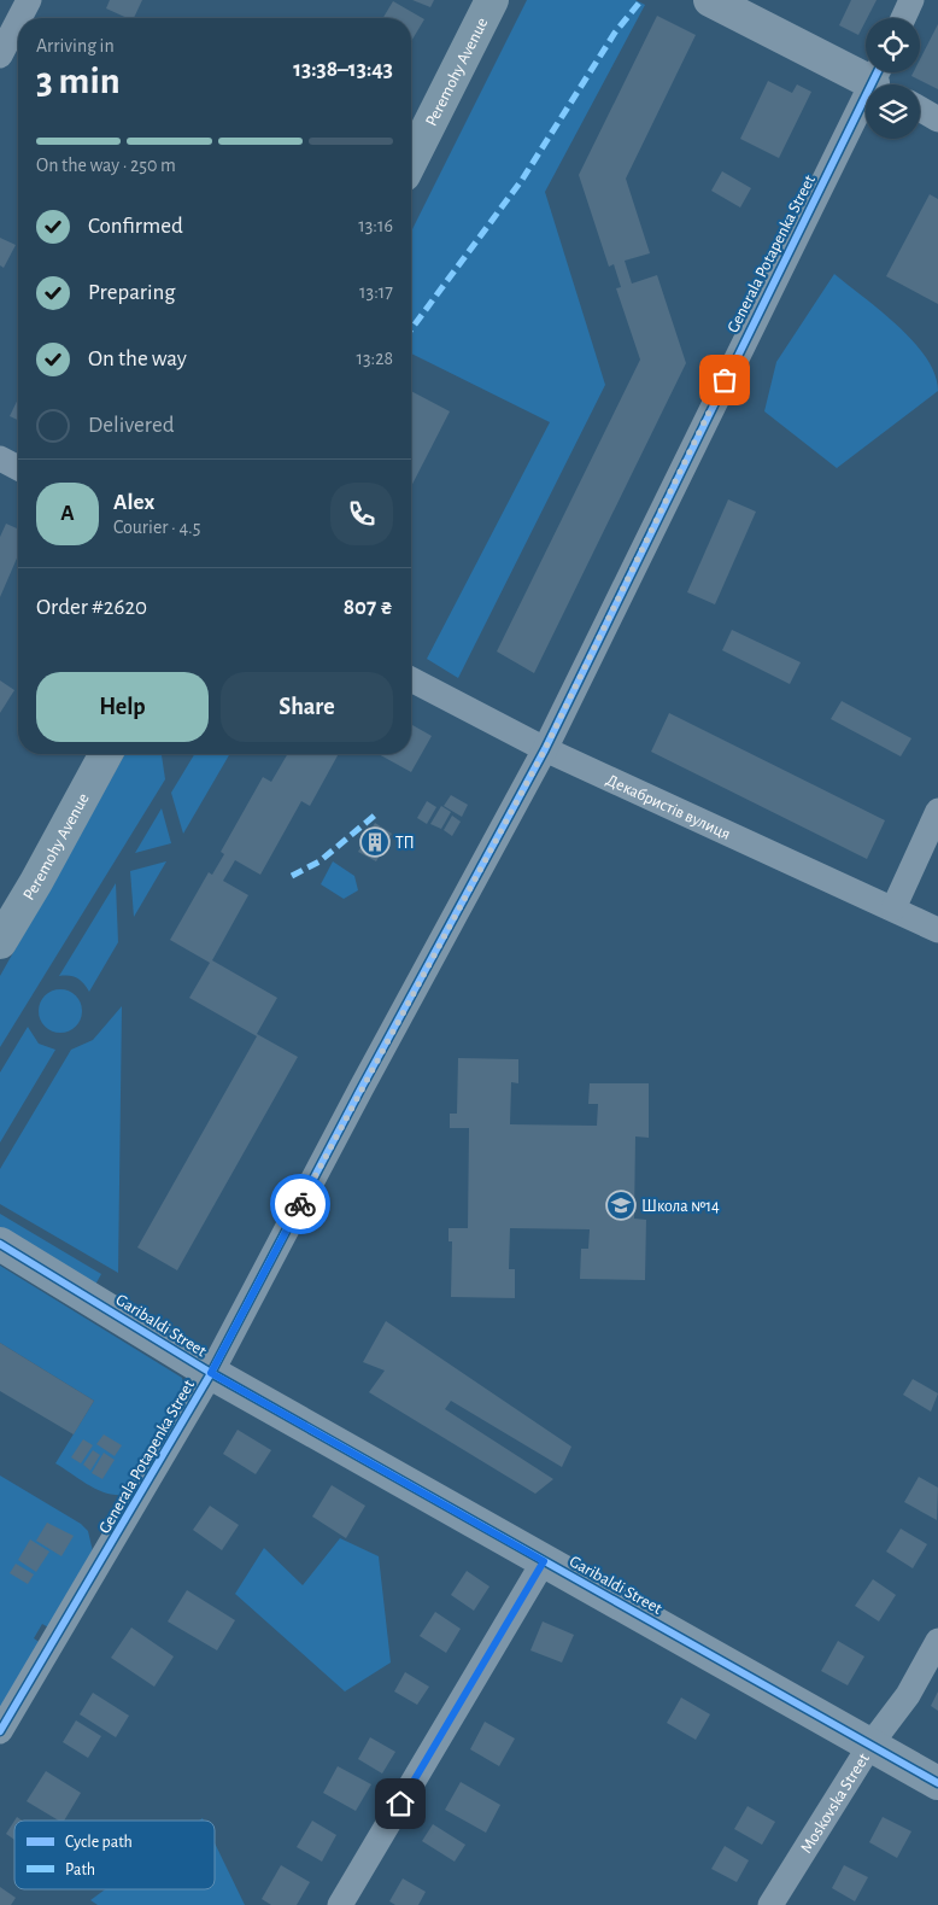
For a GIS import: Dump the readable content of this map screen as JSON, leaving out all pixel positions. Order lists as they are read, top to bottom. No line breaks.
{"streets":{"main road":["Peremohy Avenue"],"street":["Generala Potapenka Street","Декабристів вулиця","Garibaldi Street","Moskovska Street"]},"crossings":[["Generala Potapenka Street","Декабристів вулиця"],["Generala Potapenka Street","Garibaldi Street"],["Garibaldi Street","Moskovska Street"]],"places":{"building":["ТП"],"school or university":["Школа №14"]},"legend":["Cycle path","Path"],"page":{"heading":["3 min","Arriving in","13:38–13:43"],"panel":["Alex","Courier · 4.5","Order #2620","807 ₴"],"bar":"On the way · 250 m","list":[["Confirmed","13:16"],["Preparing","13:17"],["On the way","13:28"],"Delivered"],"round":"A","buttons":["Help","Share"]}}
